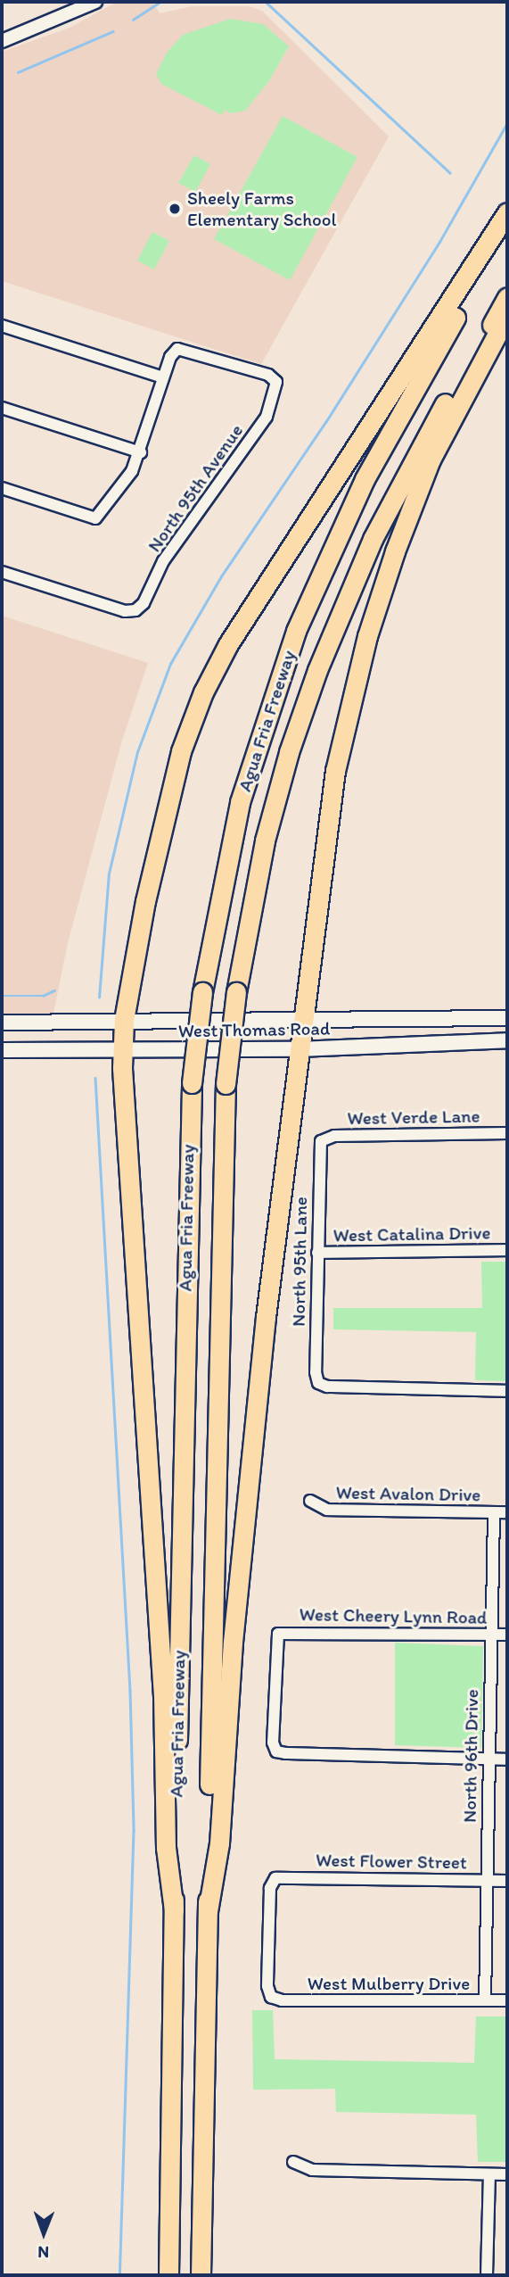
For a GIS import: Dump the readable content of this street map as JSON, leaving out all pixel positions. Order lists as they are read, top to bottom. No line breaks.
{"streets":{"highway":["Agua Fria Freeway"],"main road":["West Thomas Road"],"street":["North 95th Avenue","West Verde Lane","West Catalina Drive","North 95th Lane","West Avalon Drive","West Cheery Lynn Road","North 96th Drive","West Flower Street","West Mulberry Drive"]},"crossings":[["West Verde Lane","North 95th Lane"],["West Catalina Drive","North 95th Lane"],["West Avalon Drive","North 96th Drive"],["West Cheery Lynn Road","North 96th Drive"],["North 96th Drive","West Flower Street"],["North 96th Drive","West Mulberry Drive"],["West Flower Street","West Mulberry Drive"]],"places":["Sheely Farms Elementary School"],"north":"bottom"}
